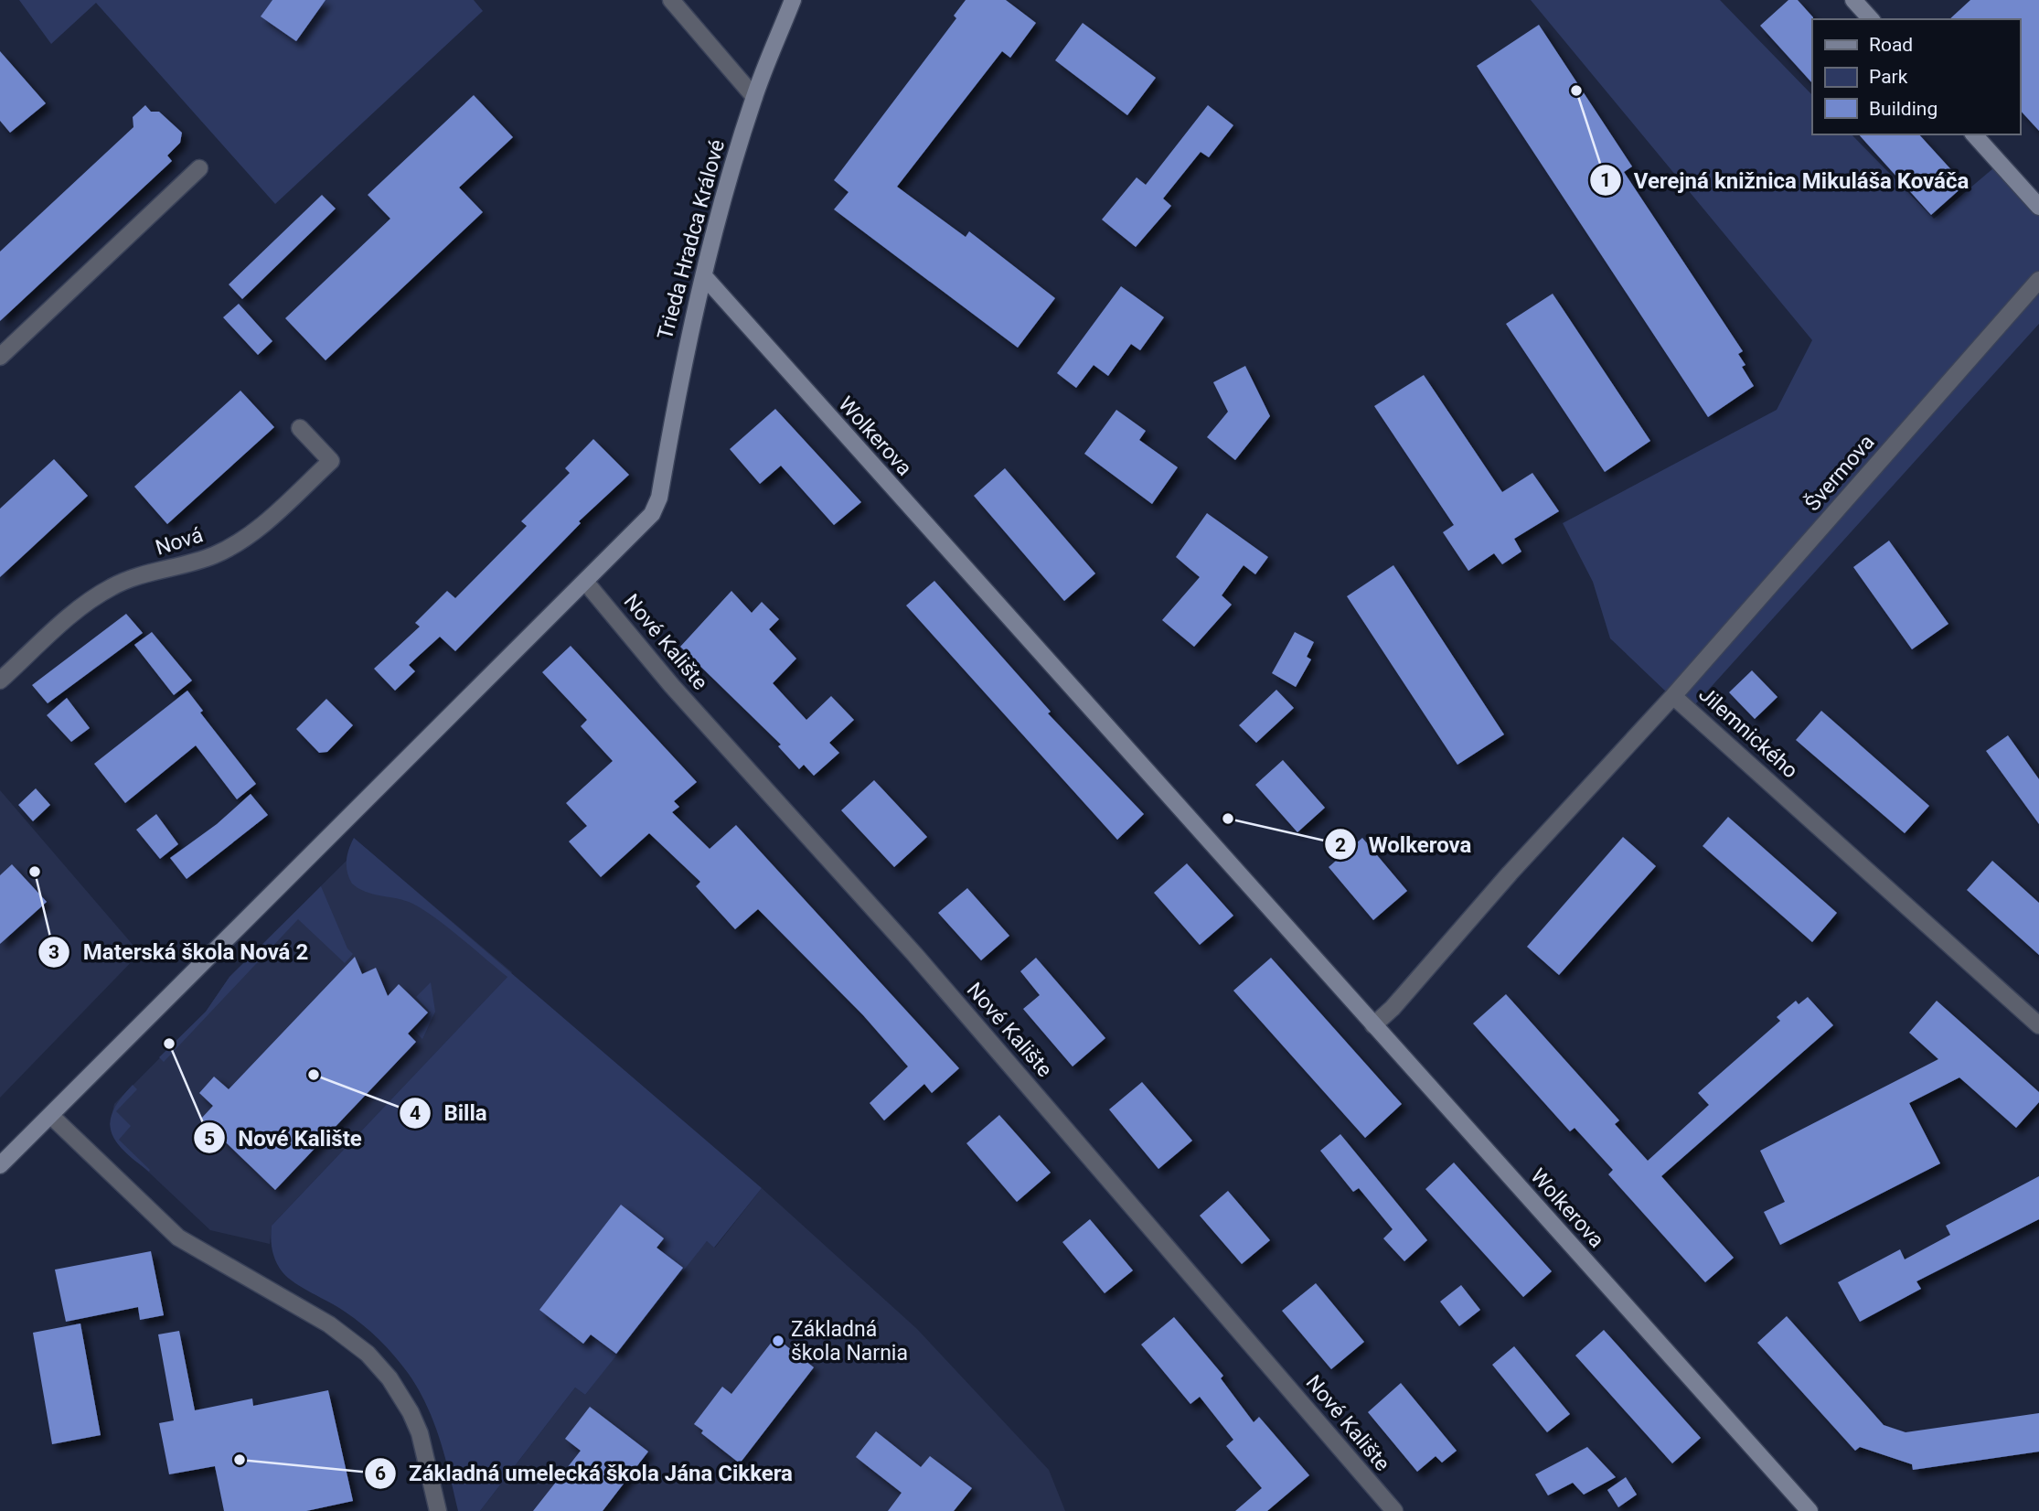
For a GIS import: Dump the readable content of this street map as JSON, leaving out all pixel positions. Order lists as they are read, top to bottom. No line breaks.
{"streets":{"street":["Trieda Hradca Králové","Wolkerova","Švermova","Nová","Nové Kalište","Jilemnického"]},"crossings":[["Trieda Hradca Králové","Wolkerova"],["Trieda Hradca Králové","Nové Kalište"],["Wolkerova","Jilemnického"],["Švermova","Jilemnického"]],"places":["Verejná knižnica Mikuláša Kováča","Wolkerova","Materská škola Nová 2","Nové Kalište","Billa","Základná škola Narnia","Základná umelecká škola Jána Cikkera"],"legend":["Road","Park","Building"]}
